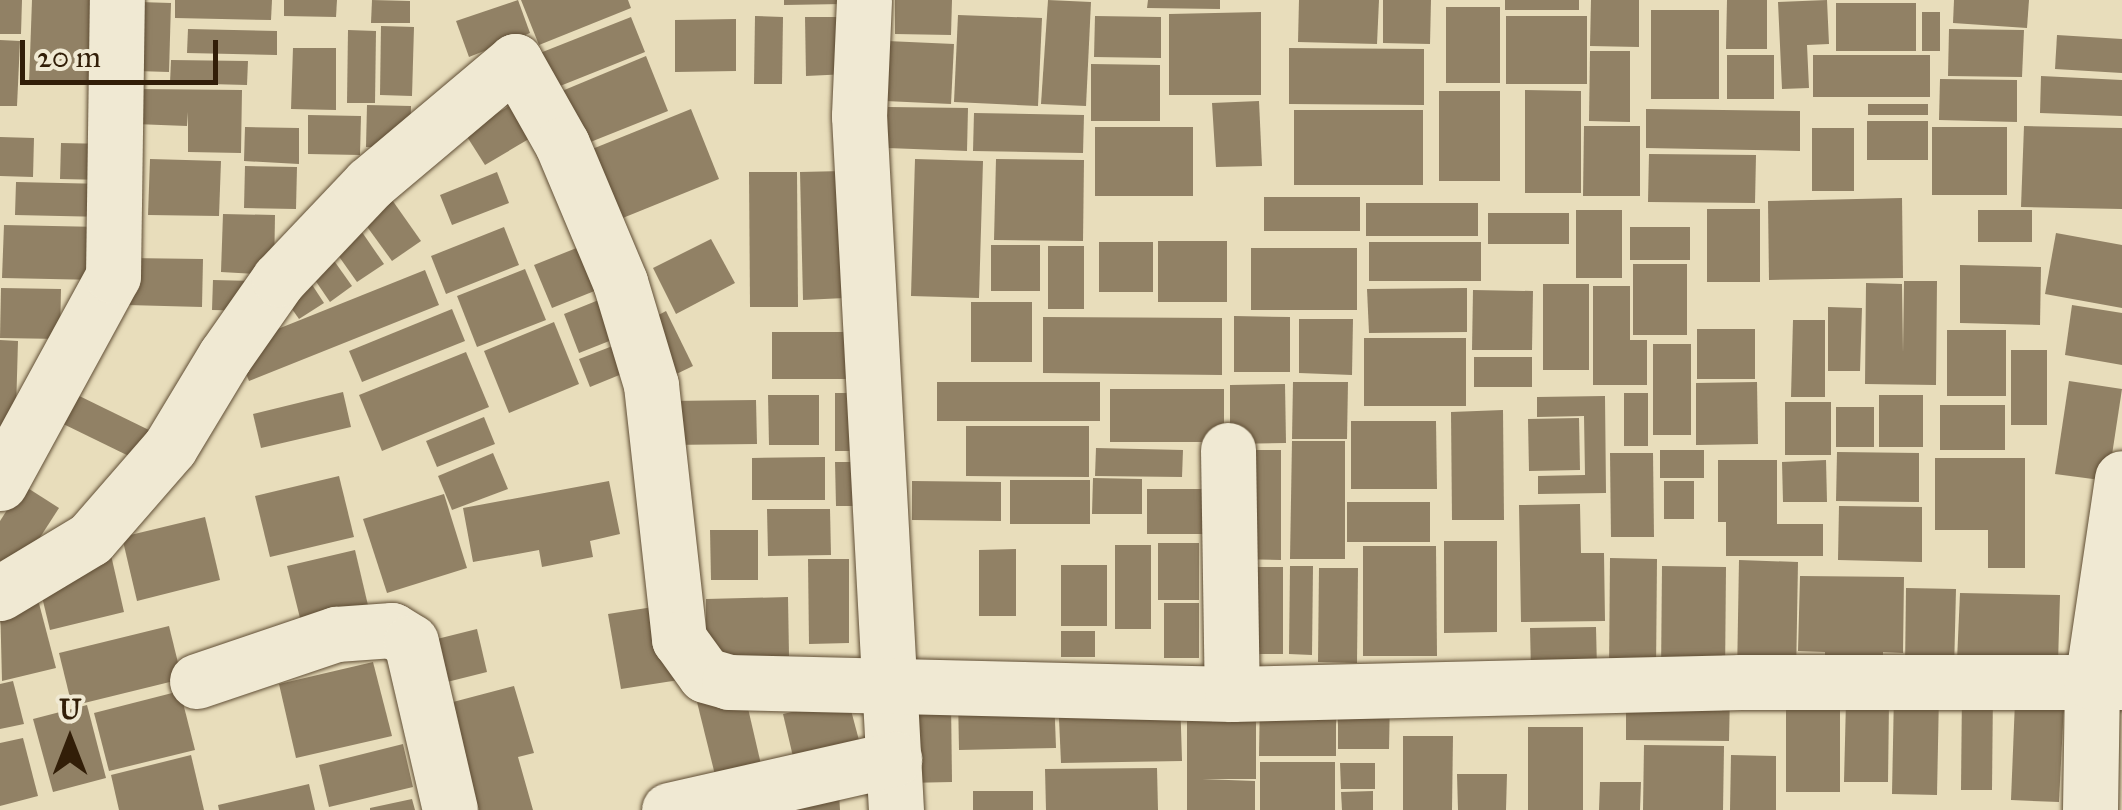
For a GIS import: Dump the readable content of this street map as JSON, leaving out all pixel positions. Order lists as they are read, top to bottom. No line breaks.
{"scale_bar":"20 m","north":"top"}
